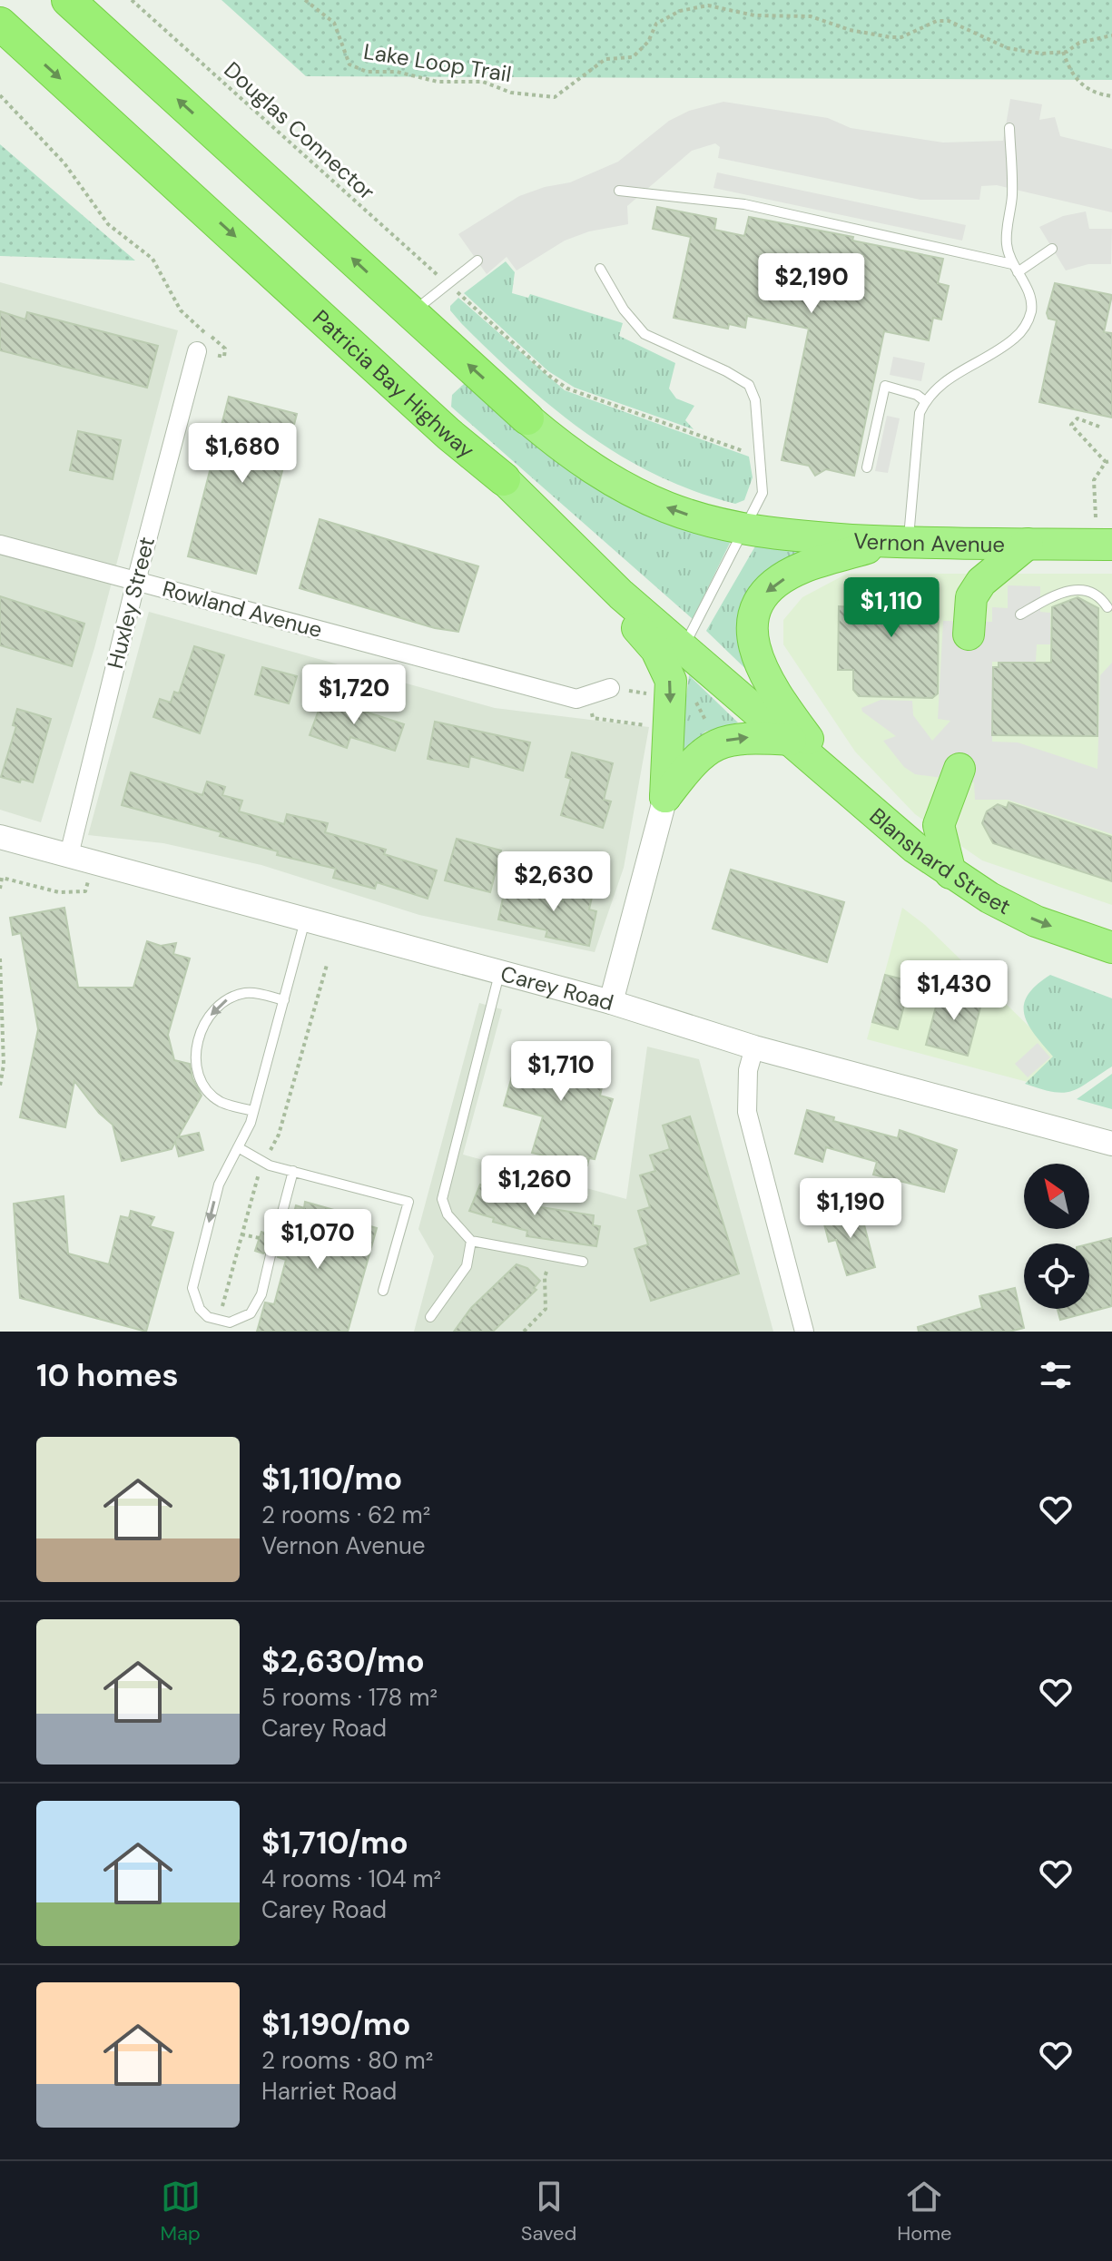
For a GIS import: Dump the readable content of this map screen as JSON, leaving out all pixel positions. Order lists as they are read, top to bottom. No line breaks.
{"streets":{"highway":["Patricia Bay Highway","Vernon Avenue","Blanshard Street"],"street":["Huxley Street","Rowland Avenue","Carey Road"],"path":["Lake Loop Trail","Douglas Connector"]},"crossings":[["Patricia Bay Highway","Blanshard Street"],["Huxley Street","Rowland Avenue"],["Huxley Street","Carey Road"]],"one_way":["Blanshard Street"],"north":"top left","page":{"price":["$2,190","$1,680","$1,110","$1,720","$2,630","$1,430","$1,710","$1,260","$1,190","$1,070"],"heading":"10 homes","list":[{"name":"$1,110/mo","note":"2 rooms · 62 m² · Vernon Avenue"},{"name":"$2,630/mo","note":"5 rooms · 178 m² · Carey Road"},{"name":"$1,710/mo","note":"4 rooms · 104 m² · Carey Road"},{"name":"$1,190/mo","note":"2 rooms · 80 m² · Harriet Road"}],"tabs":["Map","Saved","Home"]}}
